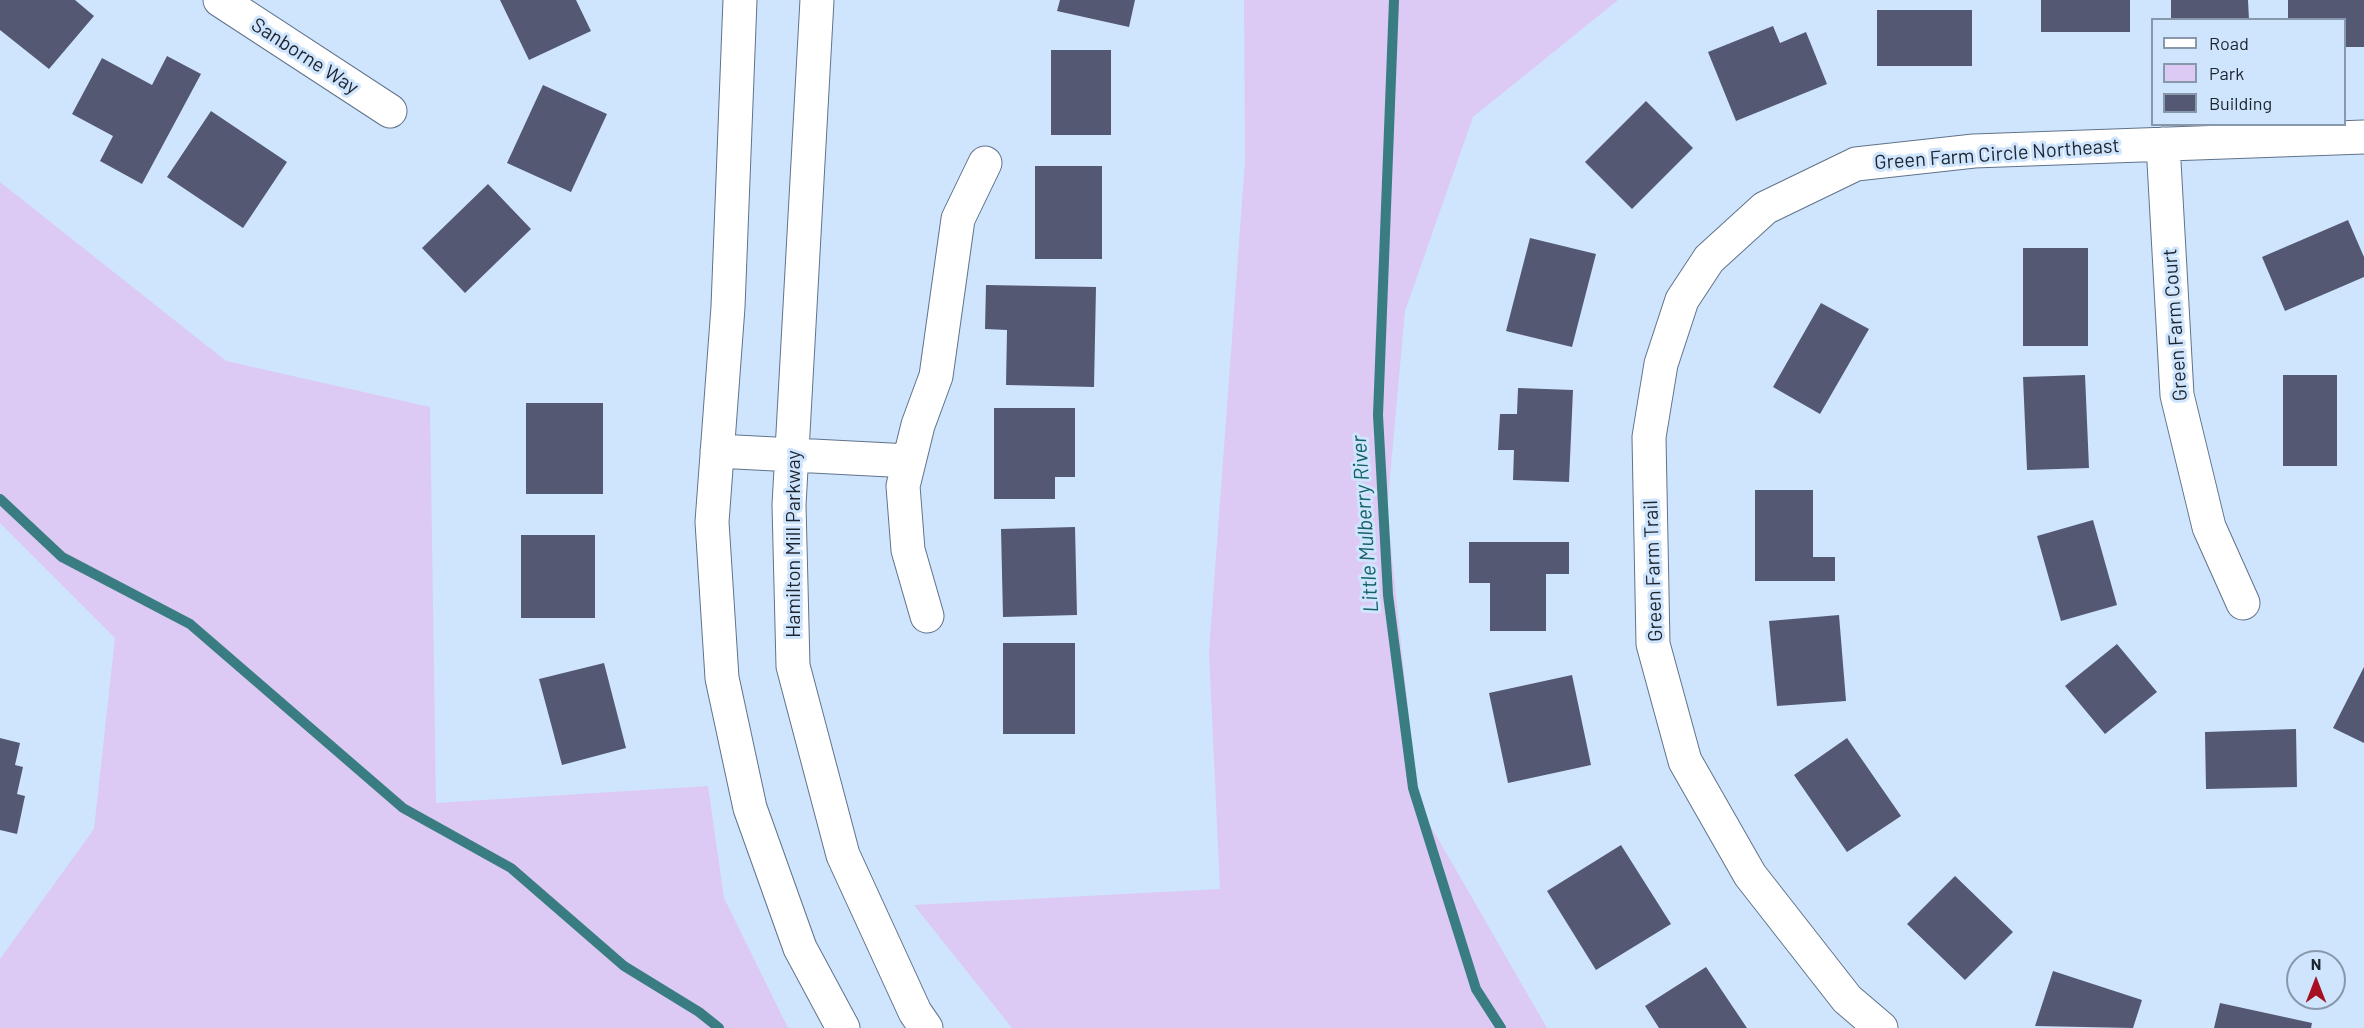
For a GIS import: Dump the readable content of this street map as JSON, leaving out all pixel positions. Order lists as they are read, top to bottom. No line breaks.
{"streets":{"street":["Sanborne Way","Green Farm Circle Northeast","Green Farm Court","Hamilton Mill Parkway","Green Farm Trail"]},"crossings":[["Green Farm Circle Northeast","Green Farm Court"],["Green Farm Circle Northeast","Green Farm Trail"]],"water":["Little Mulberry River"],"legend":["Road","Park","Building"],"north":"top"}
